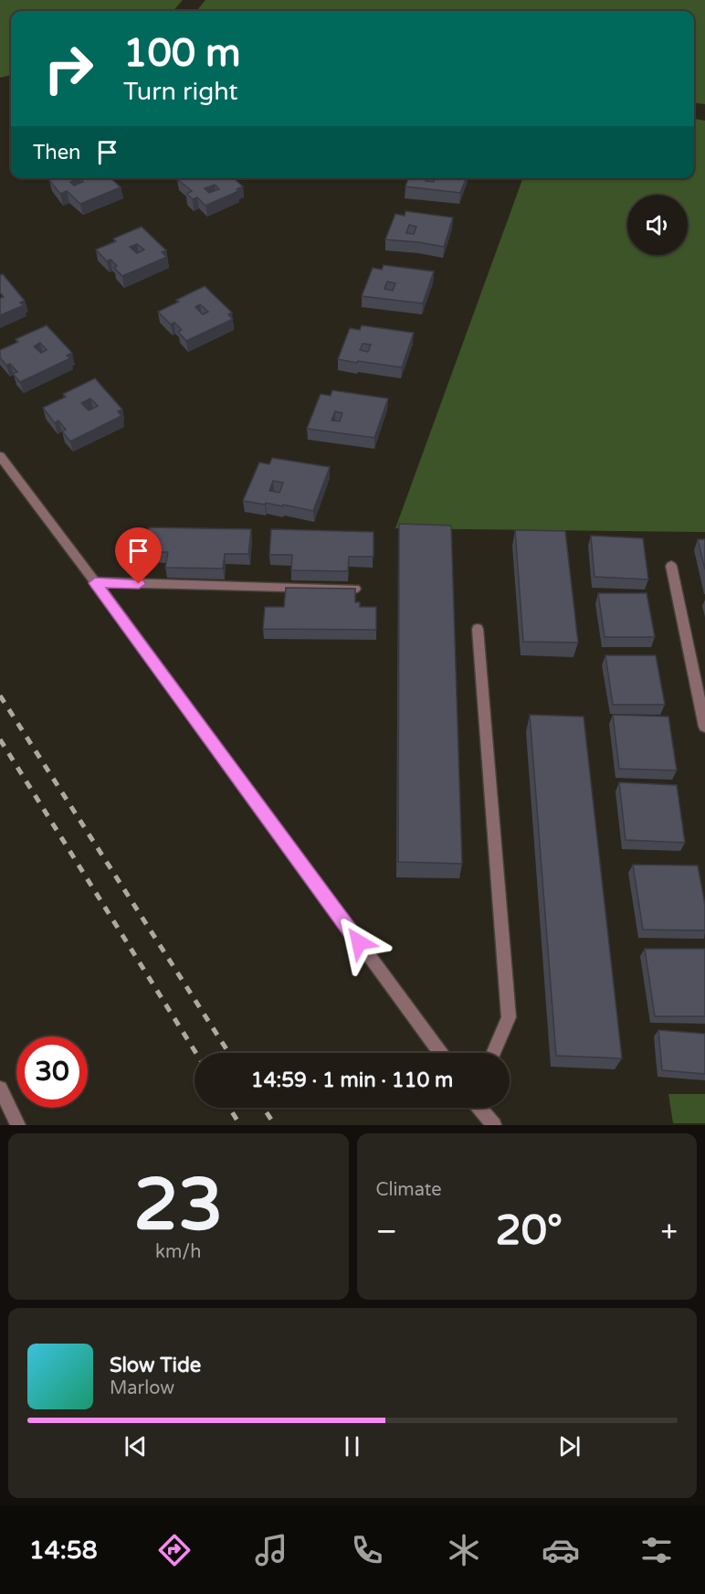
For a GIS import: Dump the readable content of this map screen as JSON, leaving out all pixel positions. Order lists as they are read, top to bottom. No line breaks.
{"page":{"turn":["100 m","Turn right"],"then":"Then","limit":"30","trip":"14:59 · 1 min · 110 m","tile":[["23","km/h"],"Climate"],"heat":["−","20°","+"],"song":["Slow Tide","Marlow"],"tabs":"14:58"}}
